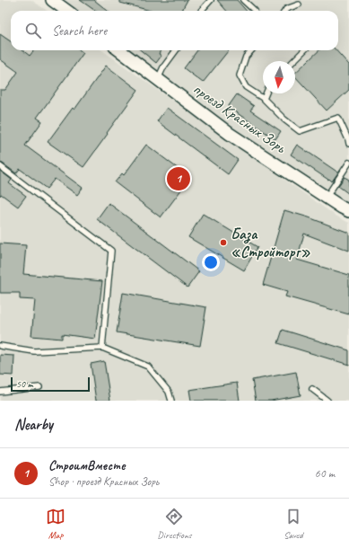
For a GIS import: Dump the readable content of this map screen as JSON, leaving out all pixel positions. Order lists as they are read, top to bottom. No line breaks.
{"streets":{"street":["проезд Красных Зорь"]},"places":["База «Стройторг»"],"scale_bar":"50 m","north":"bottom","page":{"search":"Search here","pins":"1","scale":"50 m","heading":"Nearby","list":[{"mark":"1","name":"СтроимВместе","note":"Shop · проезд Красных Зорь","value":"60 m"}],"nav":["Map","Directions","Saved"]}}
